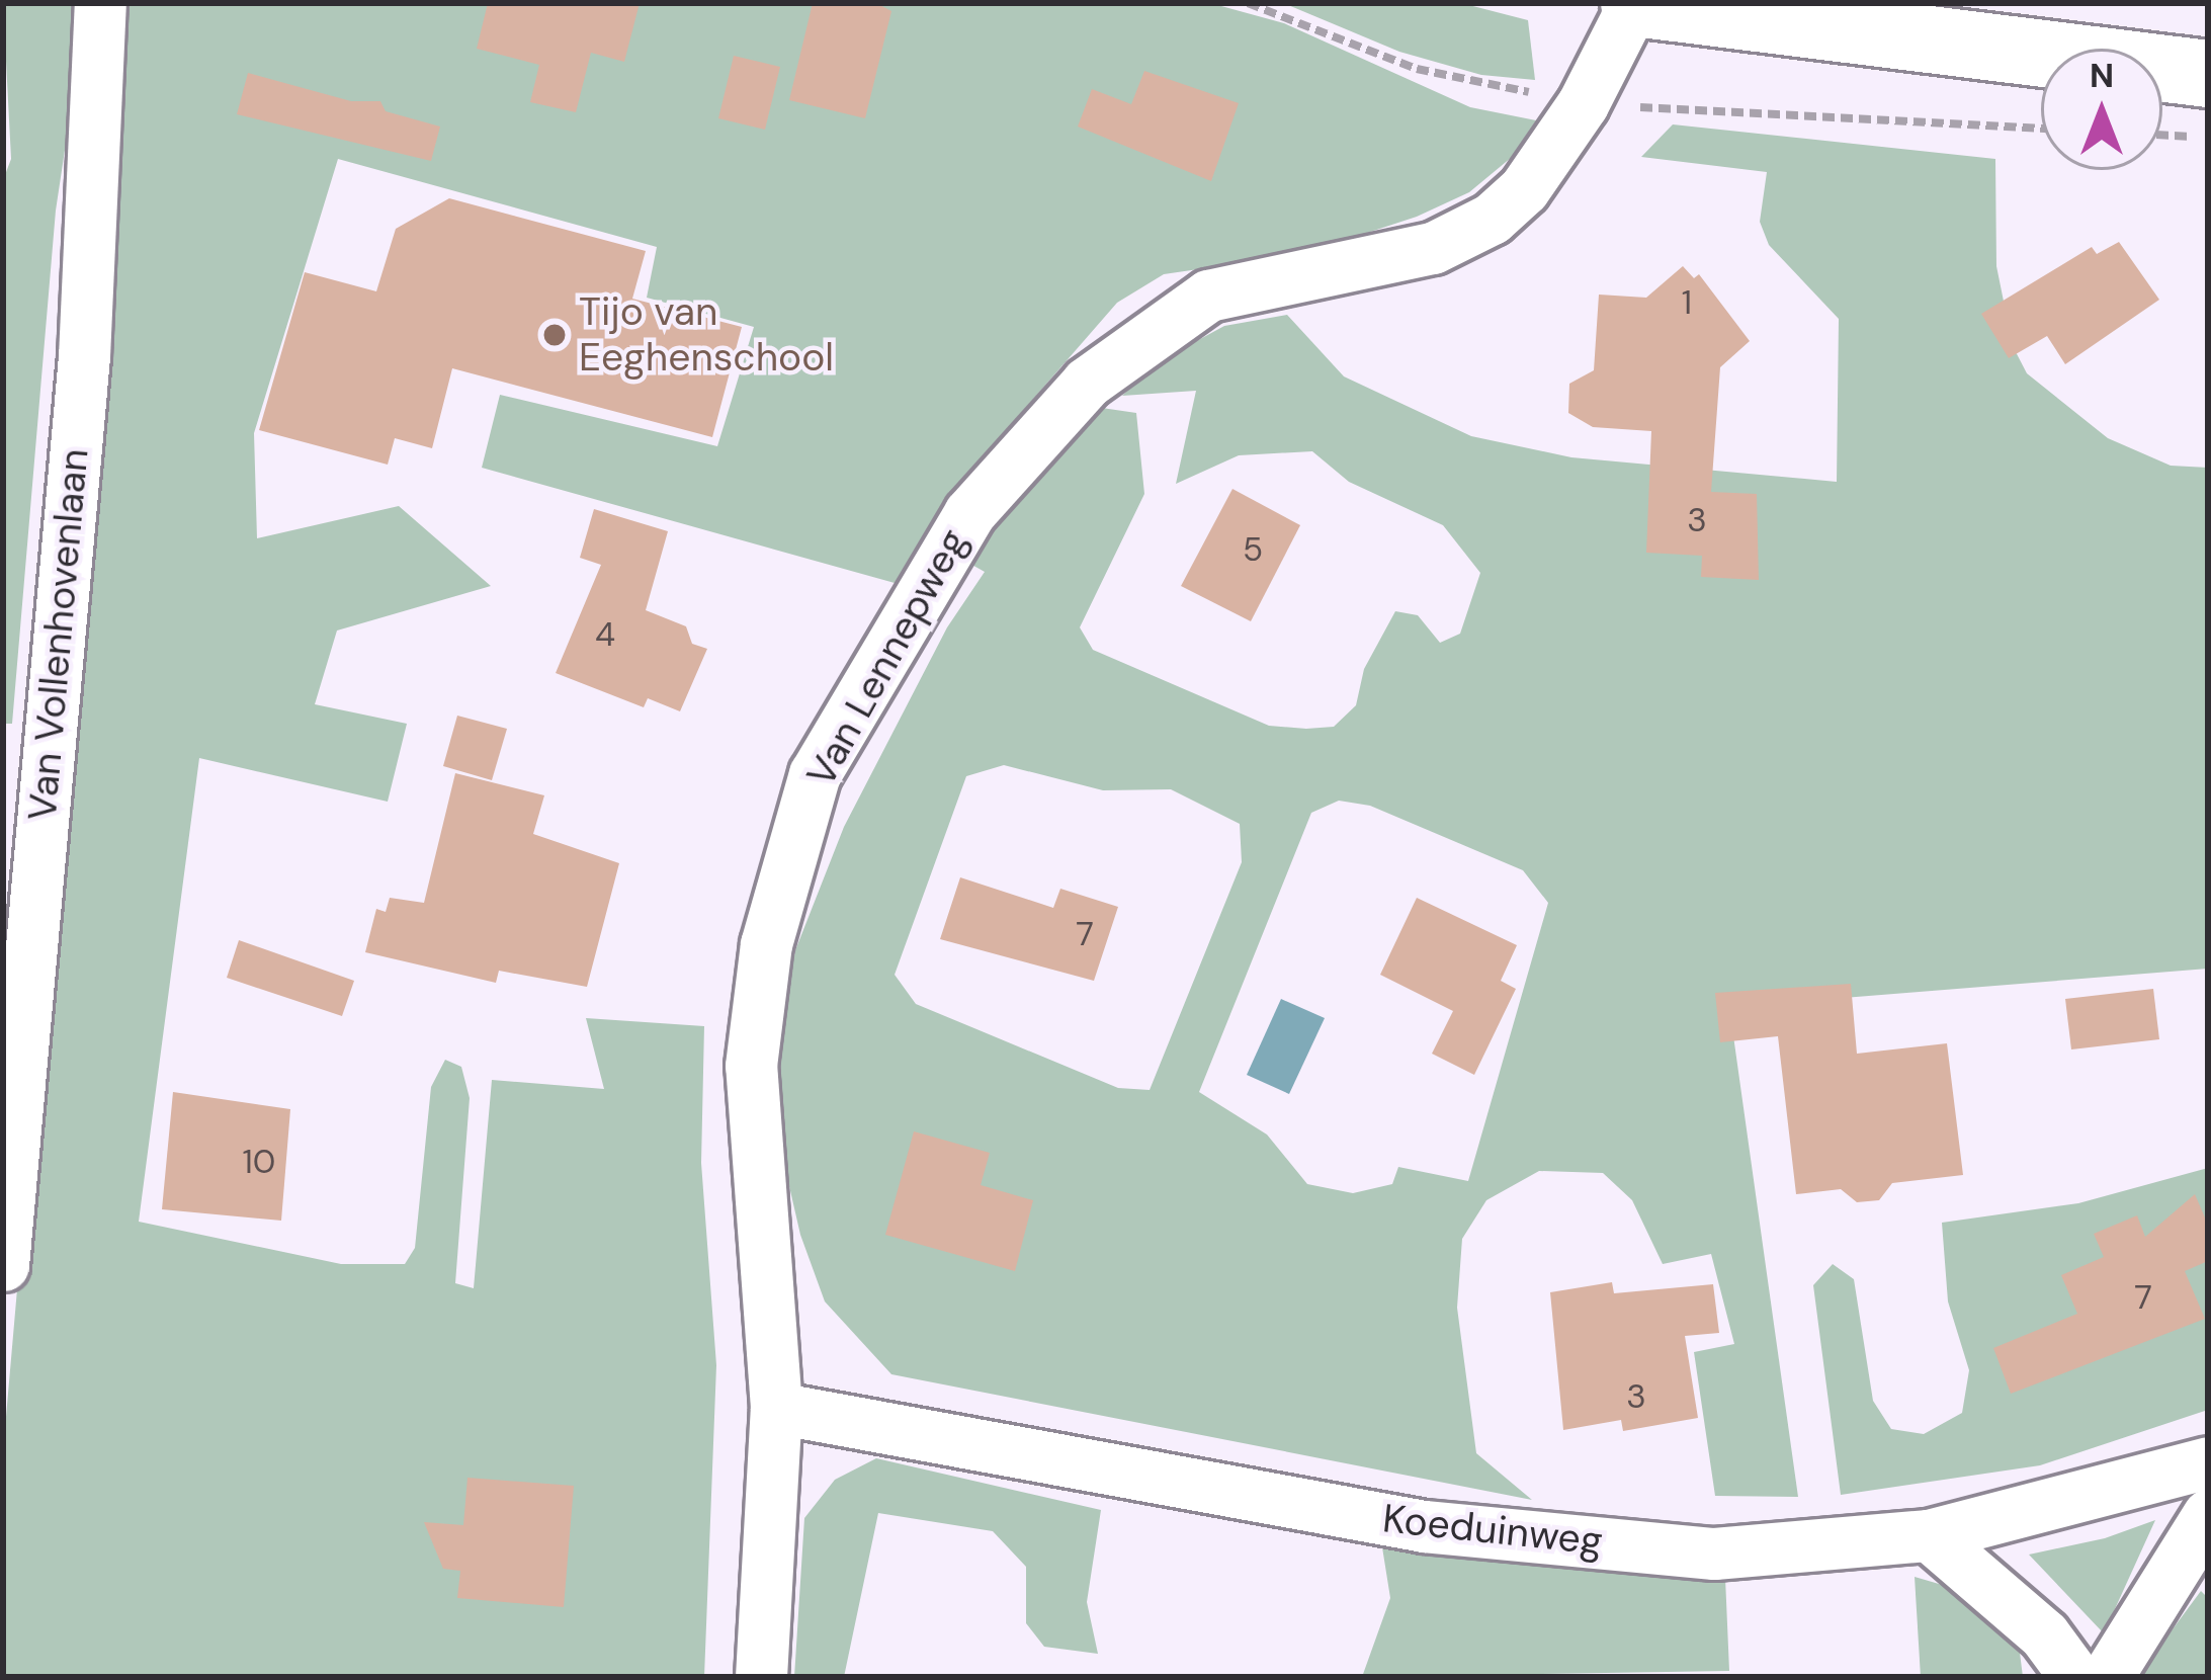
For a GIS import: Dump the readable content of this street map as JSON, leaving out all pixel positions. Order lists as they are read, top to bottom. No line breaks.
{"streets":{"street":["Van Vollenhovenlaan","Van Lennepweg","Koeduinweg"]},"crossings":[["Van Lennepweg","Koeduinweg"]],"places":["Tijo van Eeghenschool"],"house_numbers":["1","3","5","4","7","10","7","3"],"north":"top"}
